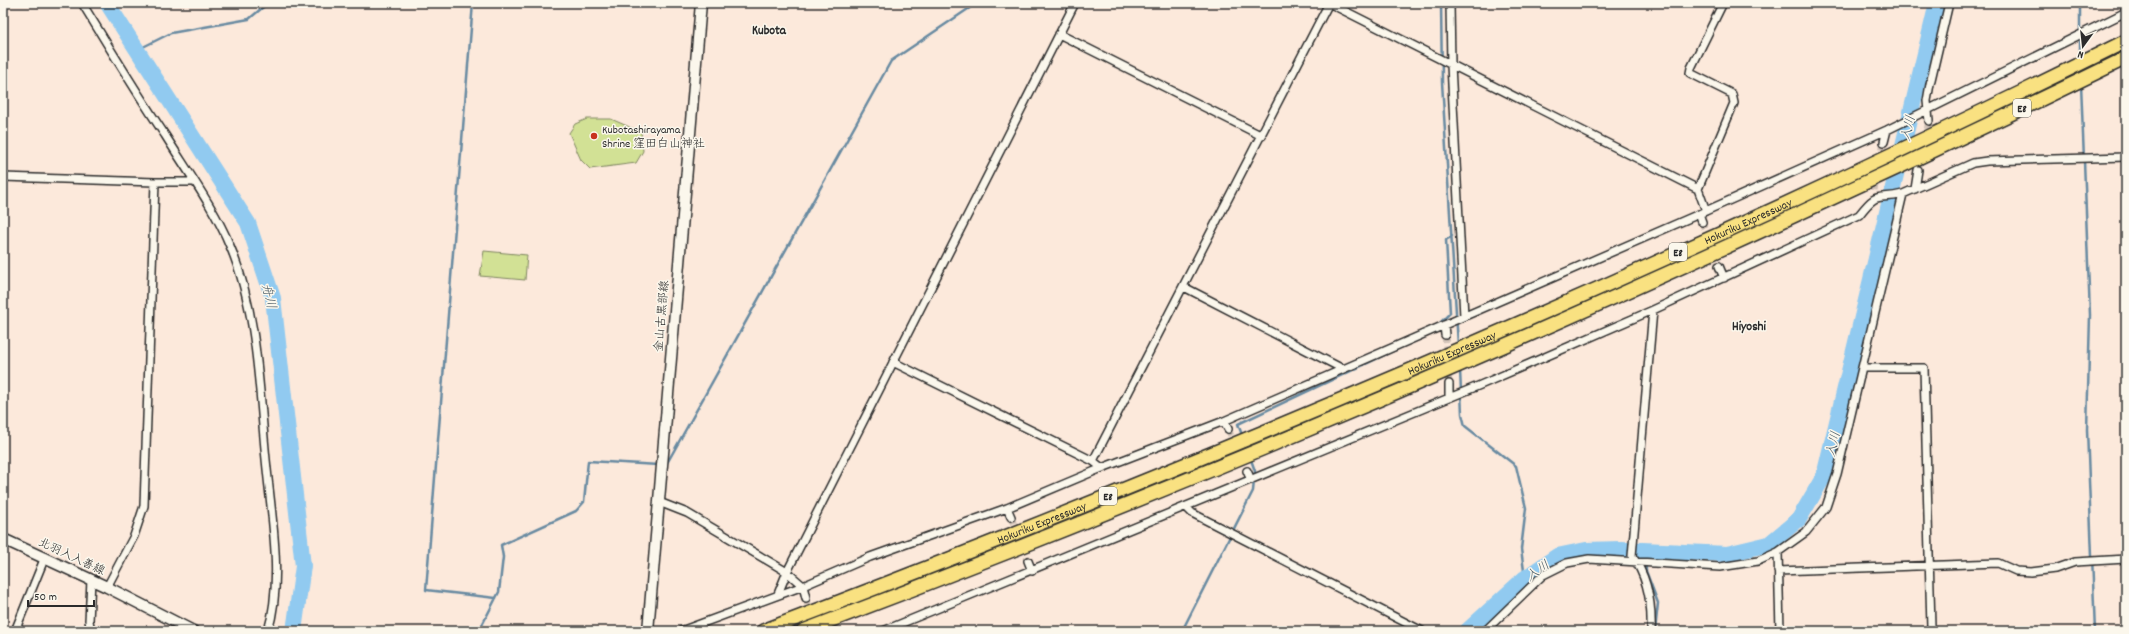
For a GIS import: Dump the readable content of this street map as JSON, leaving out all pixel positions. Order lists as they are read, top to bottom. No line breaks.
{"streets":{"highway":["E8","Hokuriku Expressway"],"main road":["金山古黒部線","北羽入入善線"]},"districts":["Kubota","Hiyoshi"],"water":["入川","舟川"],"places":["Kubotashirayama Shrine 窪田白山神社"],"scale_bar":"50 m","north":"bottom"}
